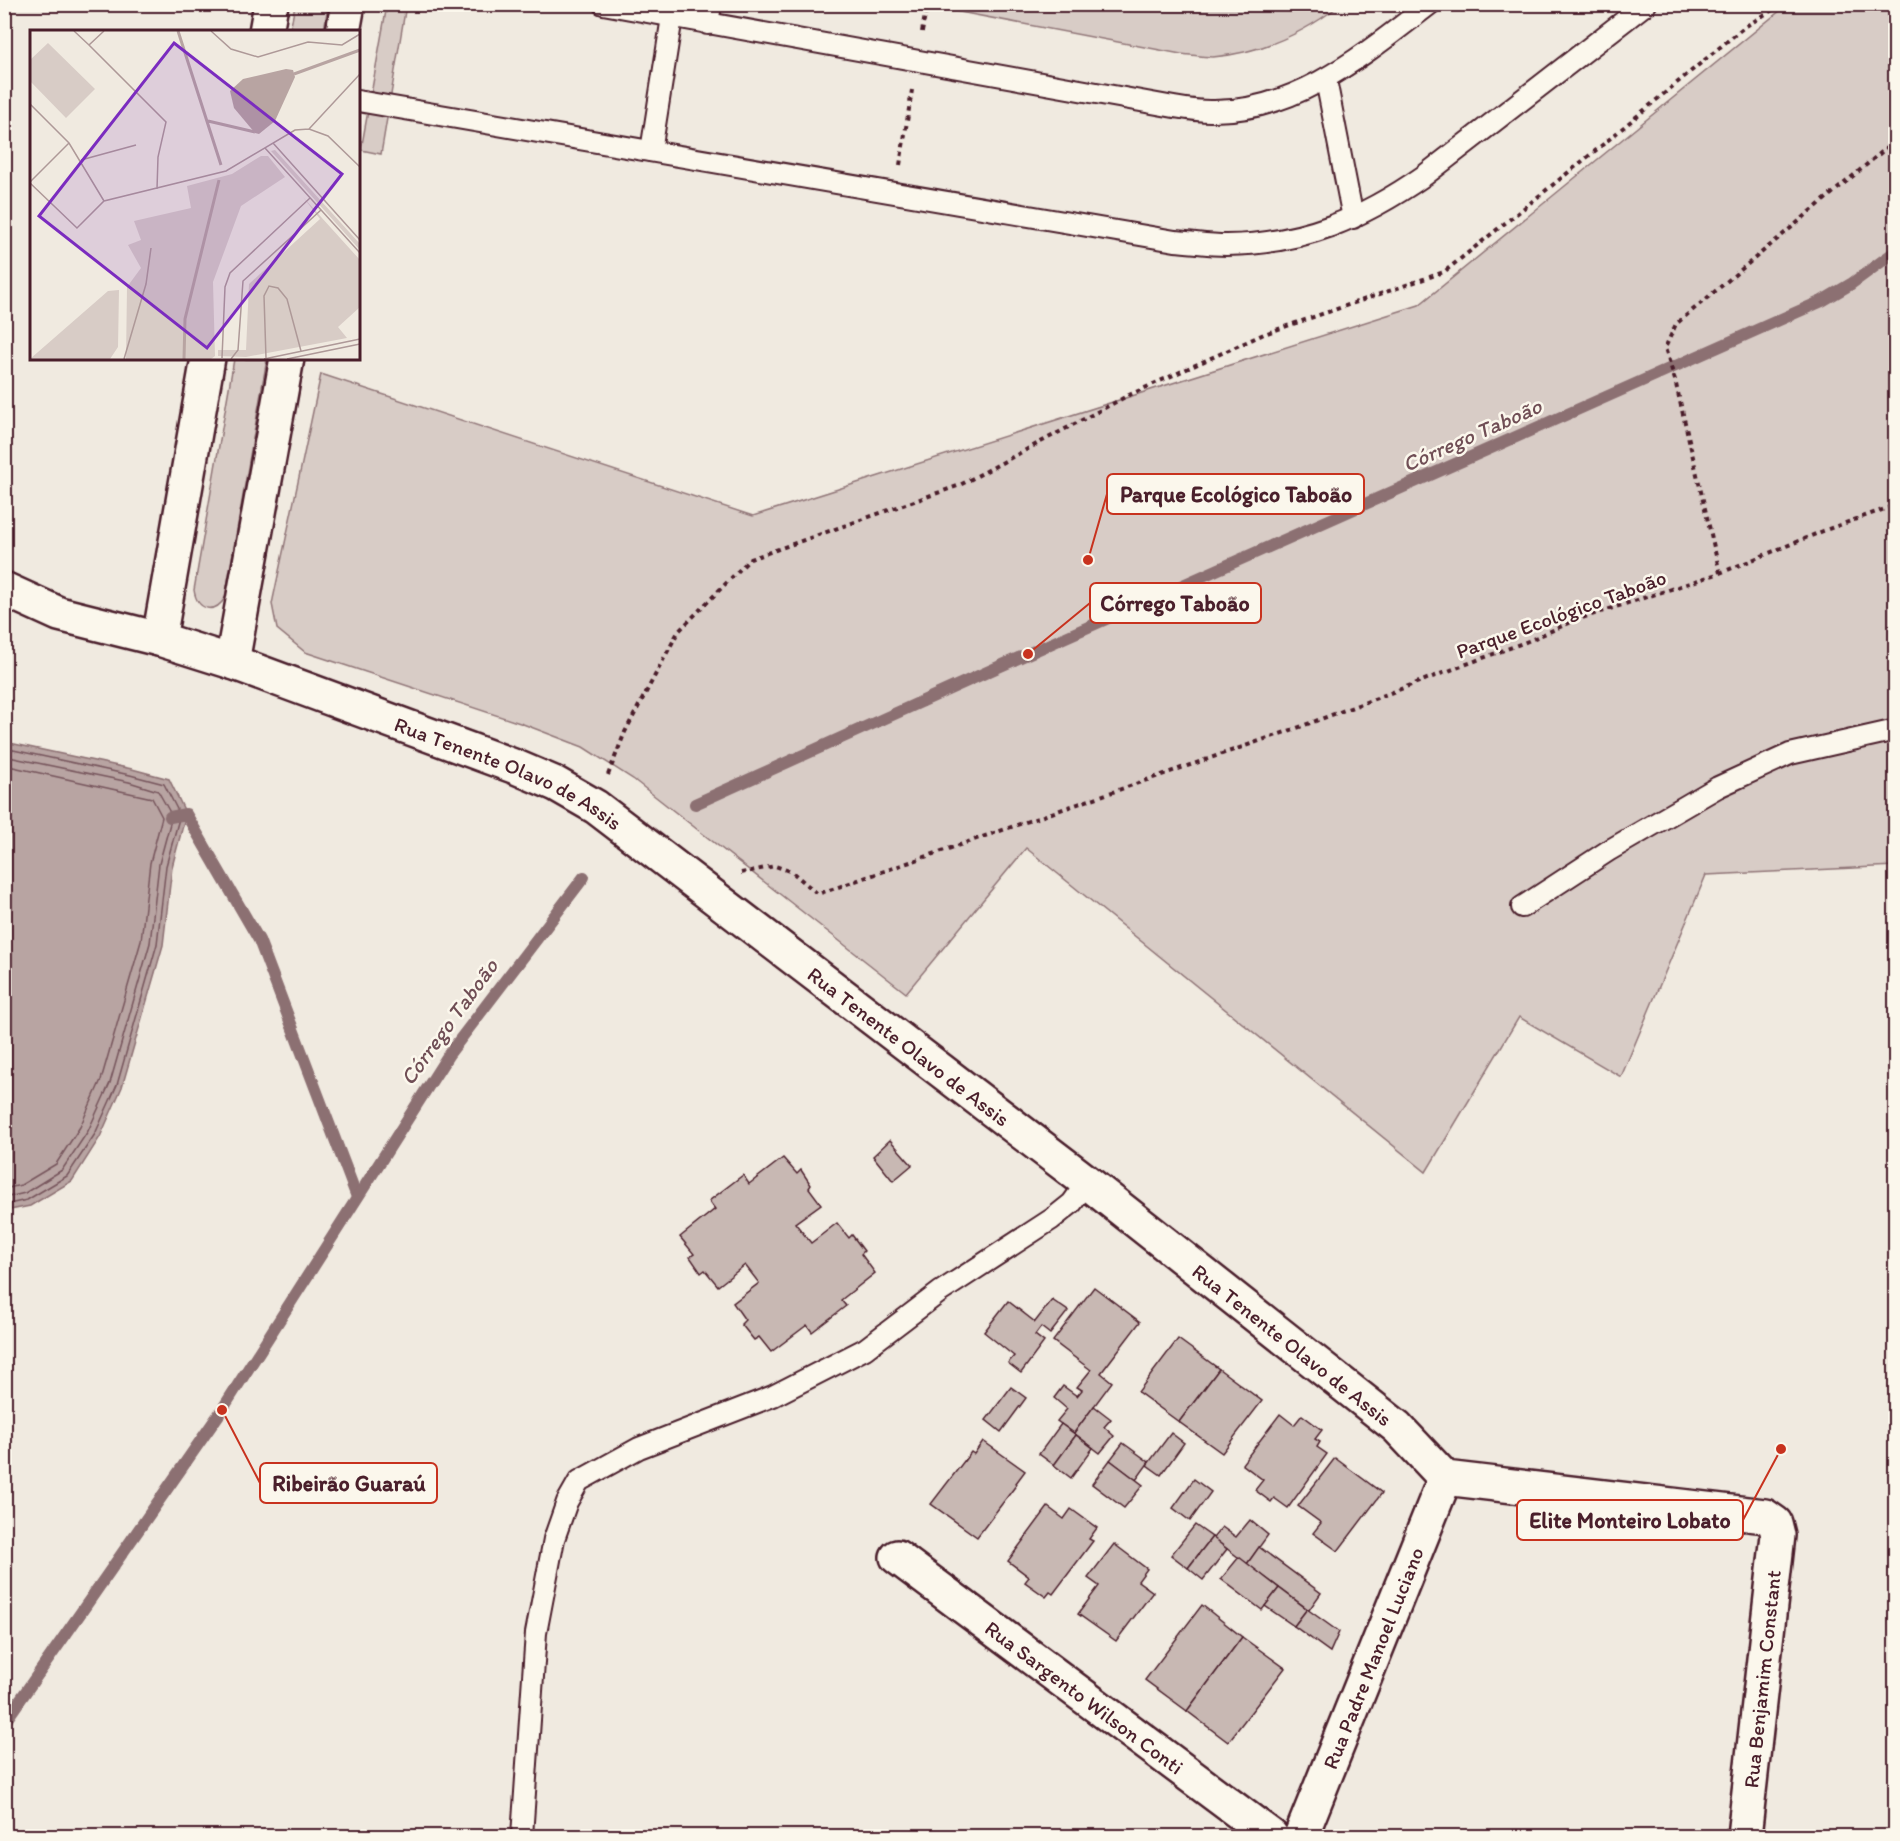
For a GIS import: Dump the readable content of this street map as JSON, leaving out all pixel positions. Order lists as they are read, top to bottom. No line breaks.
{"streets":{"street":["Rua Tenente Olavo de Assis","Rua Padre Manoel Luciano","Rua Benjamim Constant","Rua Sargento Wilson Conti"],"path":["Parque Ecológico Taboão"]},"crossings":[["Parque Ecológico Taboão","Rua Tenente Olavo de Assis"],["Rua Tenente Olavo de Assis","Rua Padre Manoel Luciano"],["Rua Tenente Olavo de Assis","Rua Benjamim Constant"],["Rua Padre Manoel Luciano","Rua Benjamim Constant"]],"water":["Córrego Taboão"],"places":["Parque Ecológico Taboão","Córrego Taboão","Ribeirão Guaraú","Elite Monteiro Lobato"]}
